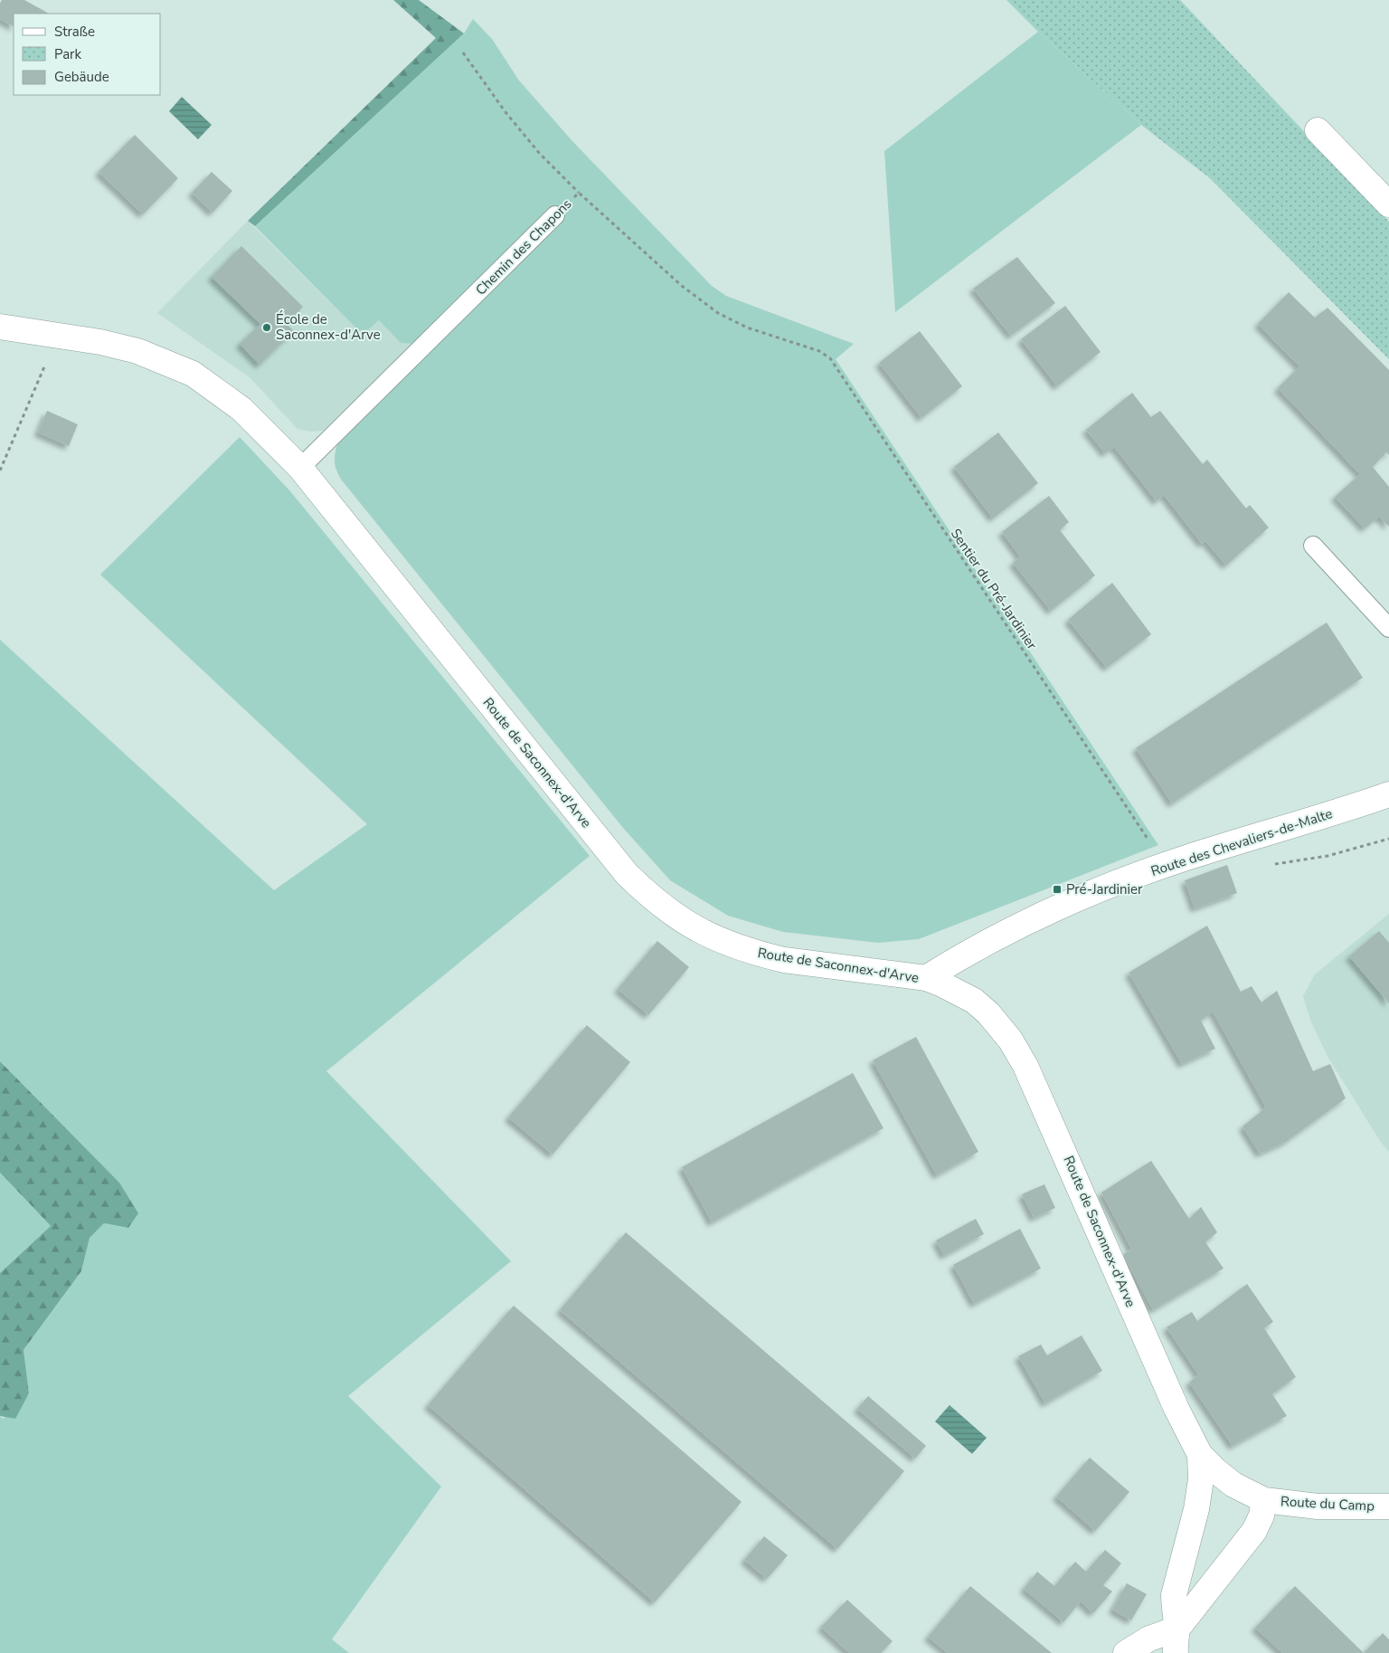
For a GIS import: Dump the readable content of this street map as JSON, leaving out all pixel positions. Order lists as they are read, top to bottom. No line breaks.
{"streets":{"street":["Route de Saconnex-d'Arve","Route des Chevaliers-de-Malte","Route du Camp"],"lane":["Chemin des Chapons"],"path":["Sentier du Pré-Jardinier"]},"crossings":[["Chemin des Chapons","Sentier du Pré-Jardinier"],["Chemin des Chapons","Route de Saconnex-d'Arve"],["Sentier du Pré-Jardinier","Route des Chevaliers-de-Malte"],["Route de Saconnex-d'Arve","Route des Chevaliers-de-Malte"],["Route de Saconnex-d'Arve","Route du Camp"]],"places":{"other":["École de Saconnex-d'Arve"],"transit":["Pré-Jardinier"]},"legend":["Straße","Park","Gebäude"]}
